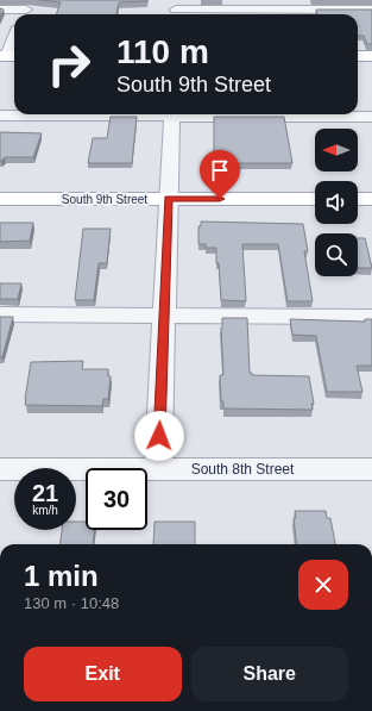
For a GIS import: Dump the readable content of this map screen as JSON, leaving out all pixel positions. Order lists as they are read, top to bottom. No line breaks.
{"streets":{"main road":["South 9th Street"],"street":["South 8th Street"]},"north":"left","page":{"turn":["110 m","South 9th Street"],"speed":"21 km/h","limit":"30","heading":["1 min","130 m · 10:48"],"buttons":["Exit","Share"]}}
